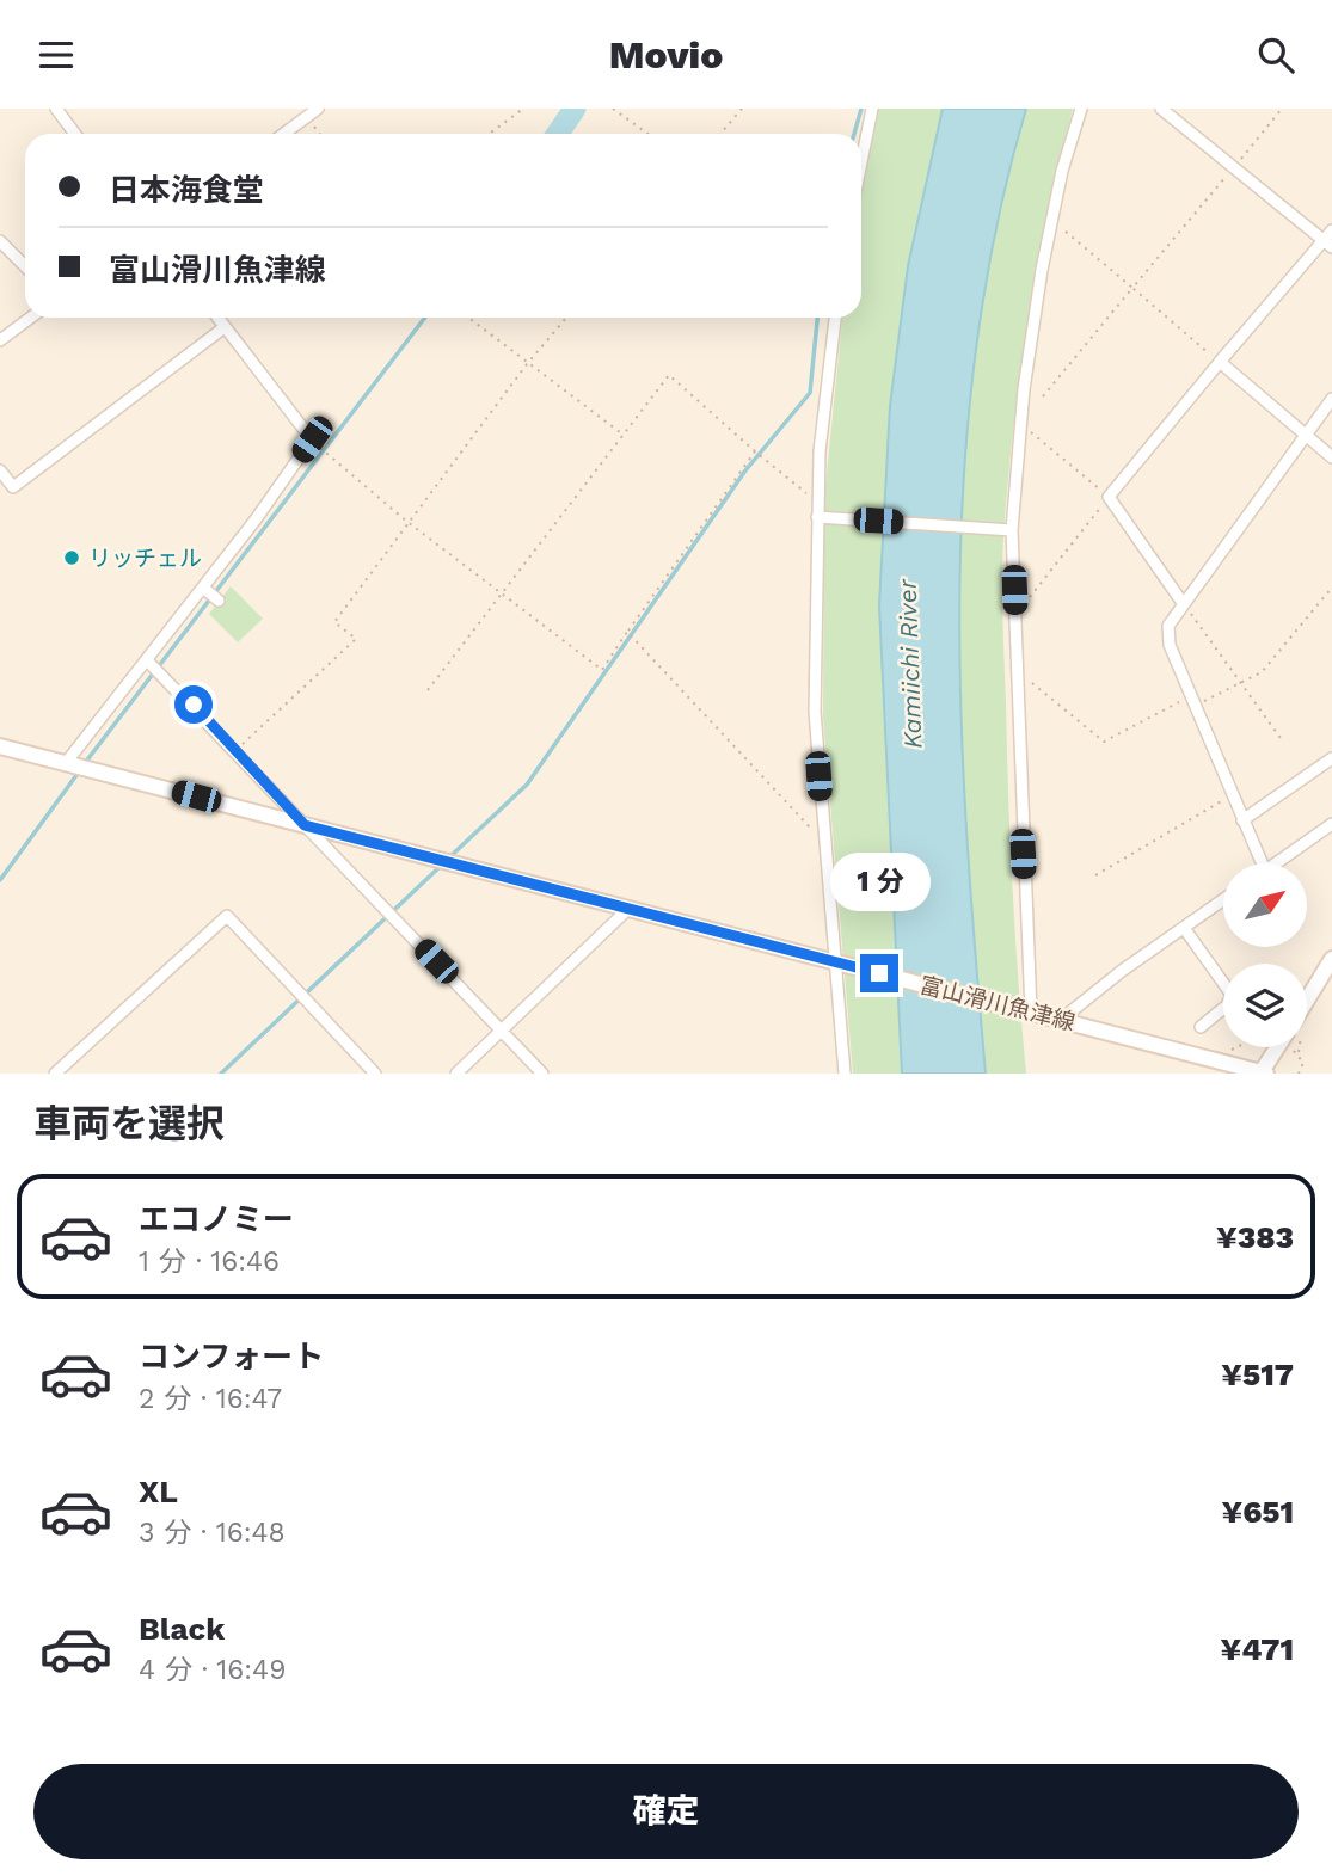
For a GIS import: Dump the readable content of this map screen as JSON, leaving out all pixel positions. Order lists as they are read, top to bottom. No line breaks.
{"streets":{"main road":["富山滑川魚津線"]},"water":["Kamiichi River"],"places":["リッチェル"],"north":"top right","page":{"header":"Movio","banner":["日本海食堂","富山滑川魚津線"],"bubble":"1 分","heading":"車両を選択","list":[{"name":"エコノミー","note":"1 分 · 16:46","value":"¥383"},{"name":"コンフォート","note":"2 分 · 16:47","value":"¥517"},{"name":"XL","note":"3 分 · 16:48","value":"¥651"},{"name":"Black","note":"4 分 · 16:49","value":"¥471"}],"buttons":"確定"}}
